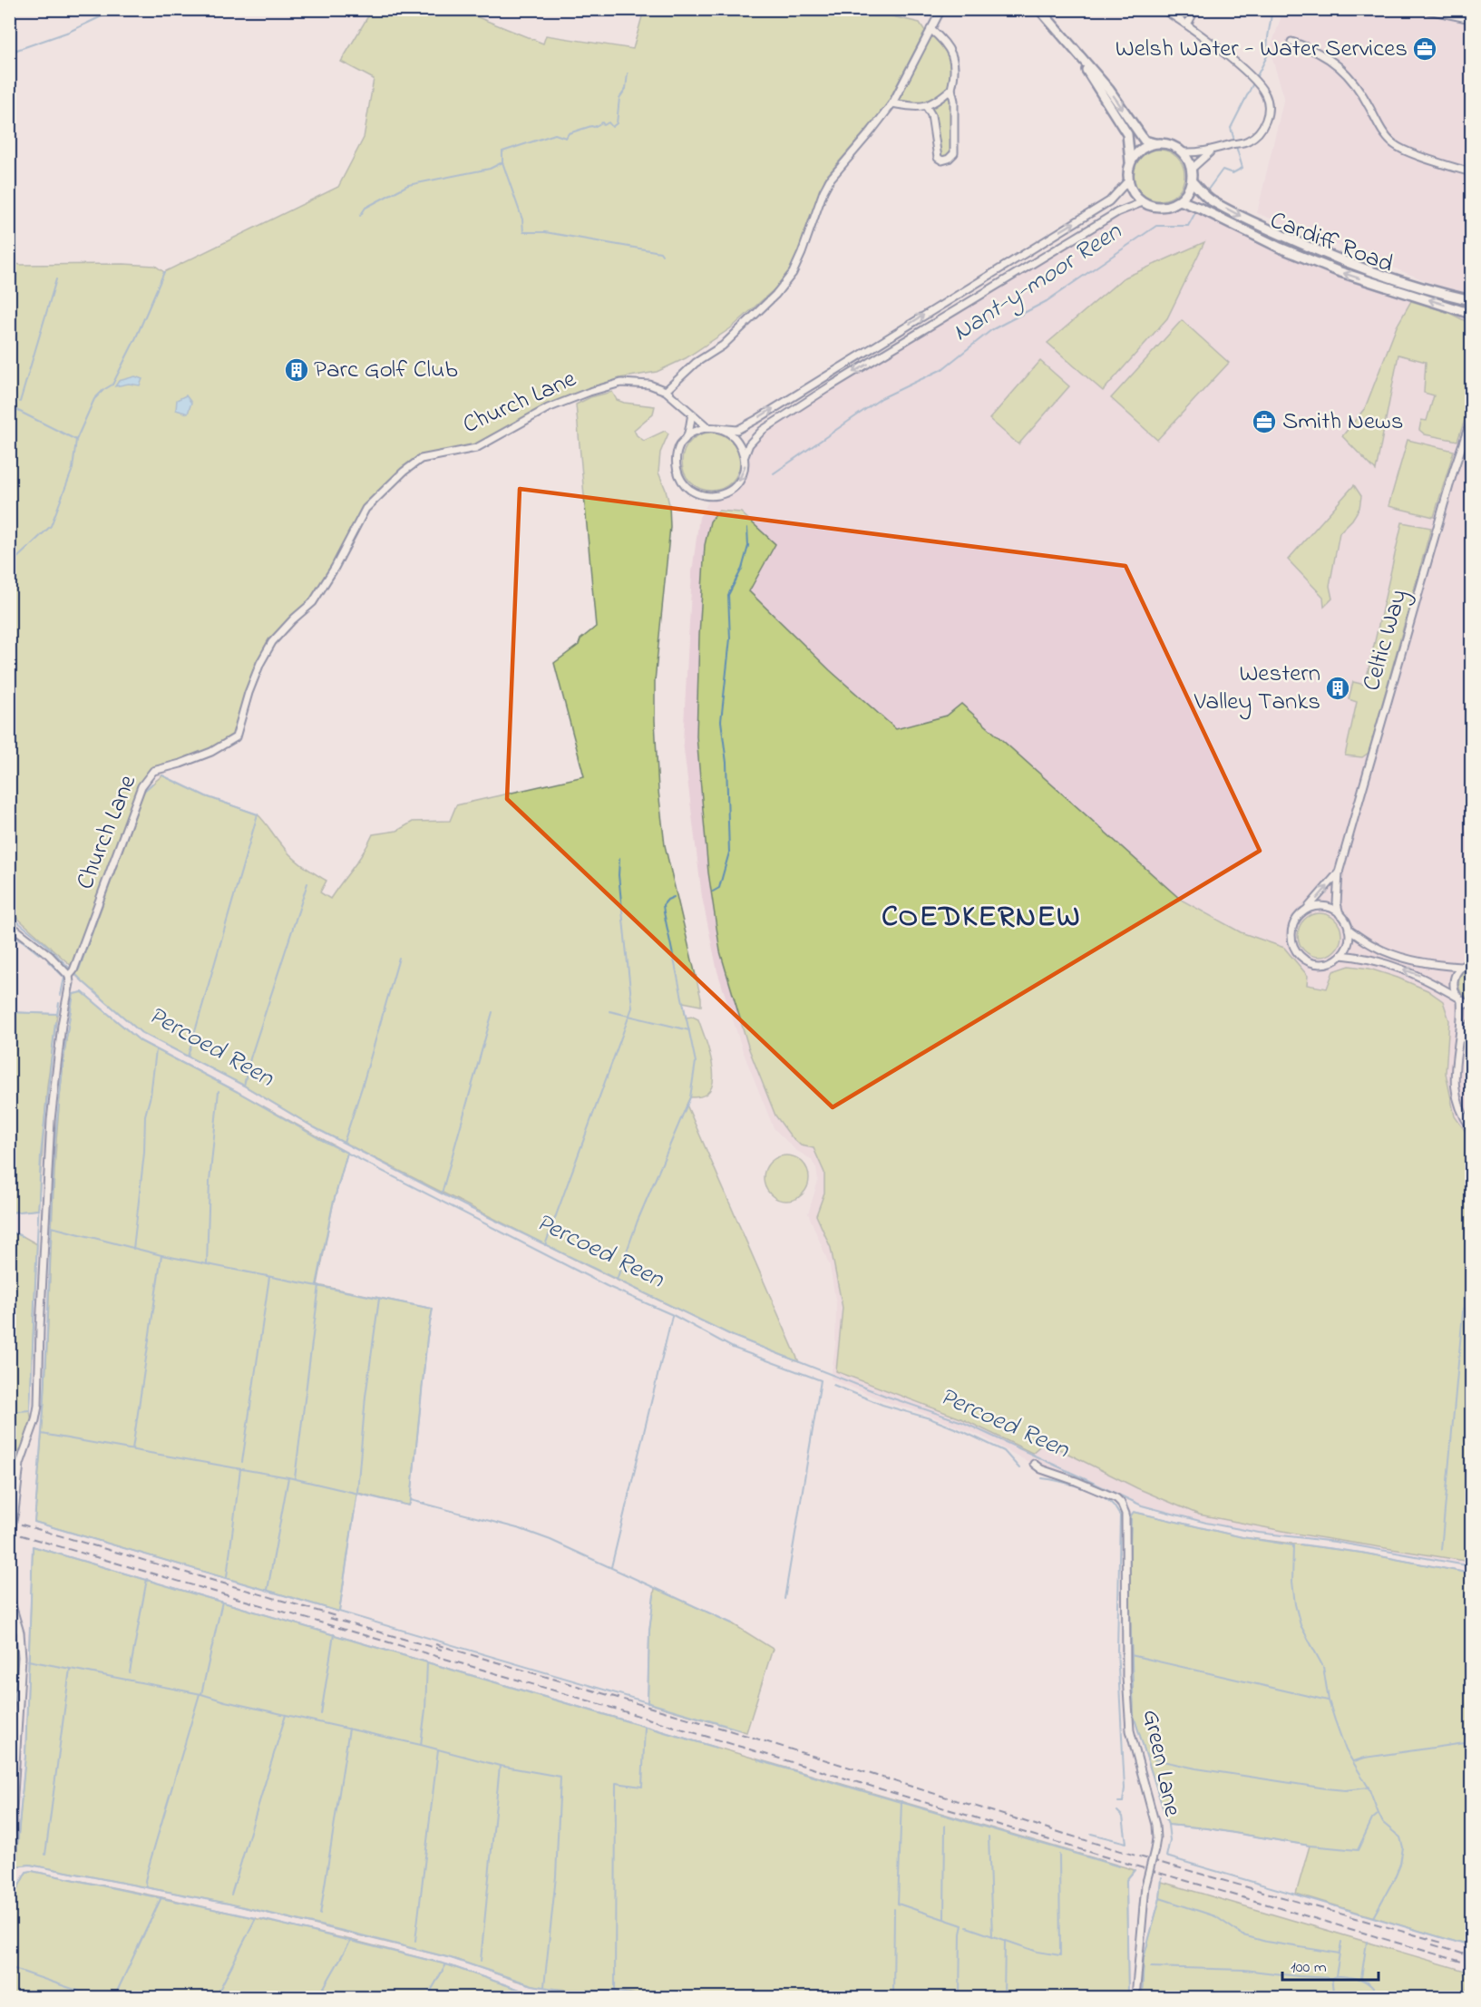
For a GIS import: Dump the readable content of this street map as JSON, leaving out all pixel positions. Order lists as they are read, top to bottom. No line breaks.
{"streets":{"main road":["Cardiff Road"],"street":["Church Lane","Celtic Way","Green Lane"]},"districts":["COEDKERNEW"],"water":["Nant-y-moor Reen","Percoed Reen"],"places":{"office":["Welsh Water - Water Services","Smith News"],"building":["Parc Golf Club","Western Valley Tanks"]},"scale_bar":"100 m"}
